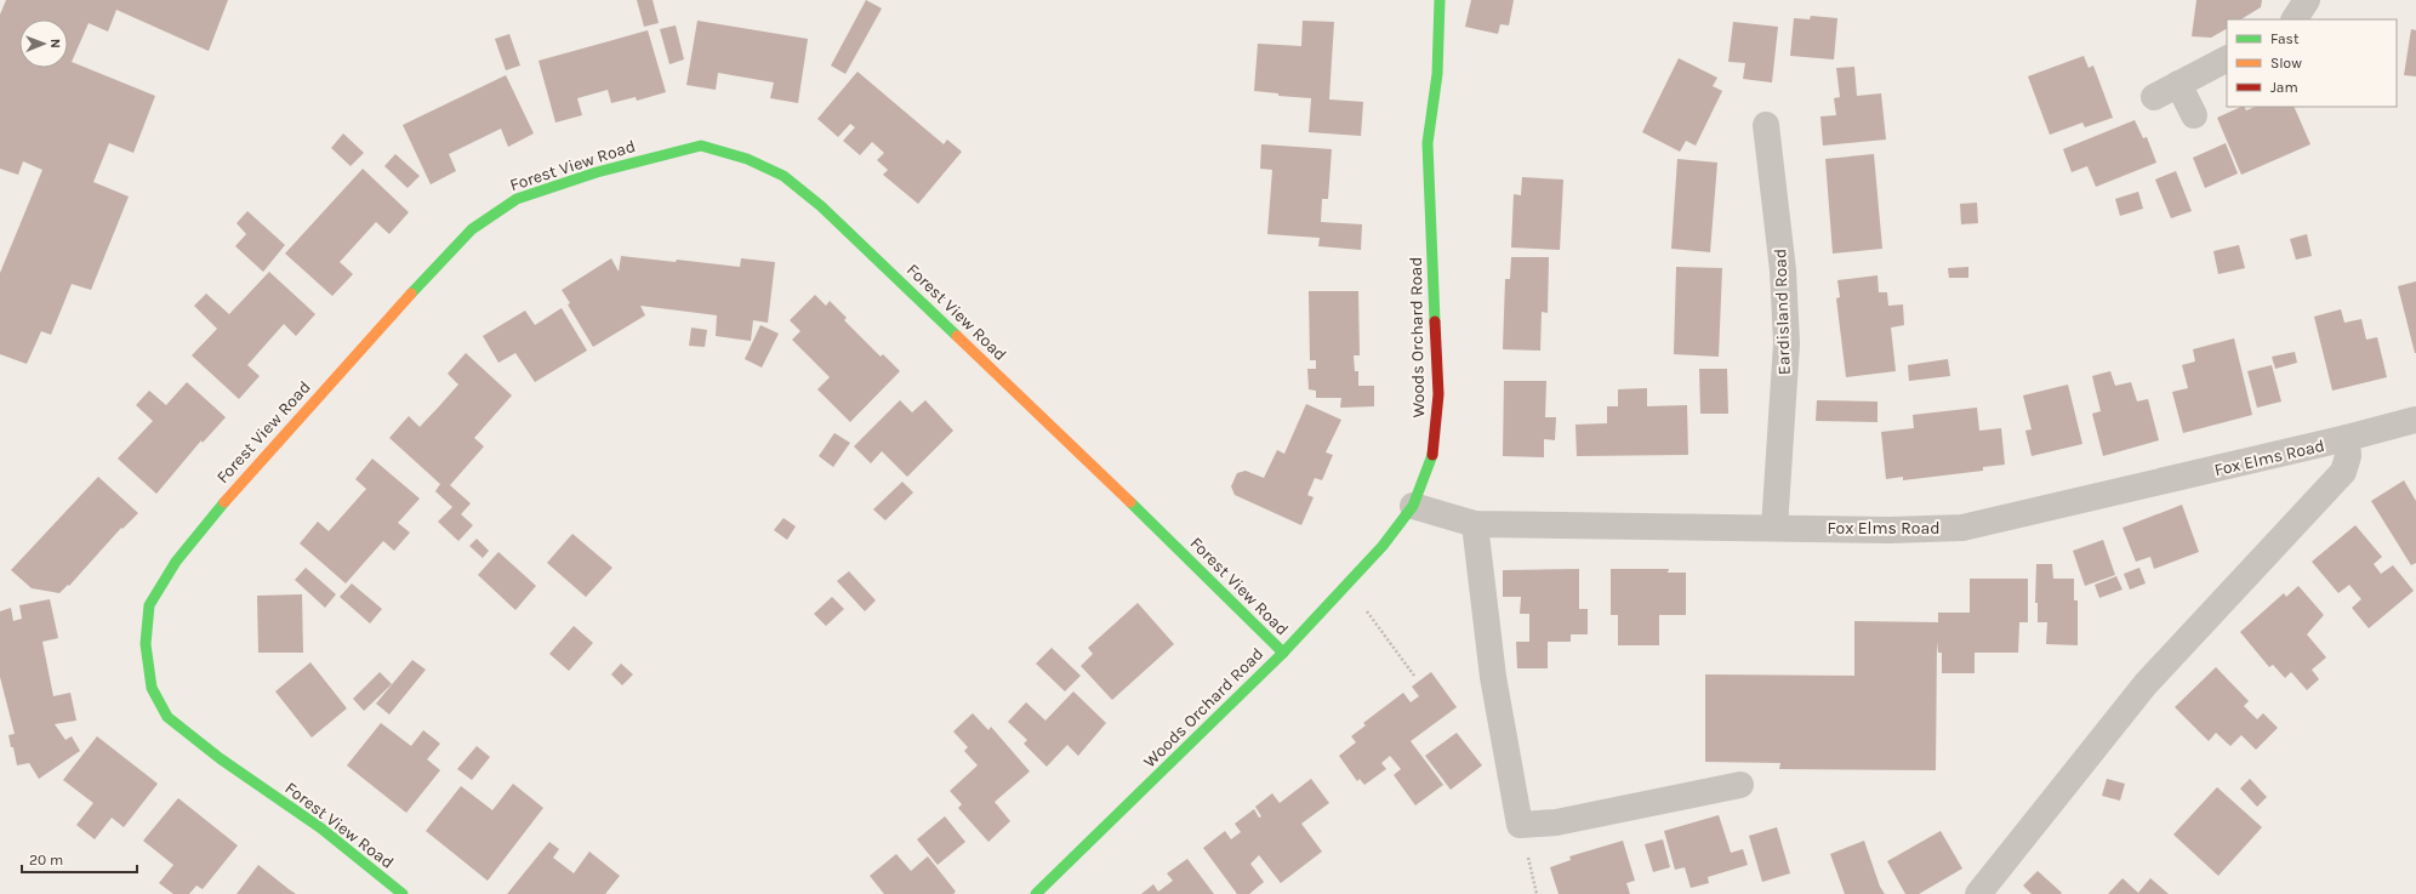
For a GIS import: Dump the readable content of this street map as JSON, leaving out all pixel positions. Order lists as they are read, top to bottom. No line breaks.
{"streets":{"street":["Forest View Road","Eardisland Road","Woods Orchard Road","Fox Elms Road"]},"crossings":[["Forest View Road","Woods Orchard Road"],["Eardisland Road","Fox Elms Road"],["Woods Orchard Road","Fox Elms Road"]],"legend":["Fast","Slow","Jam"],"scale_bar":"20 m","north":"right"}
